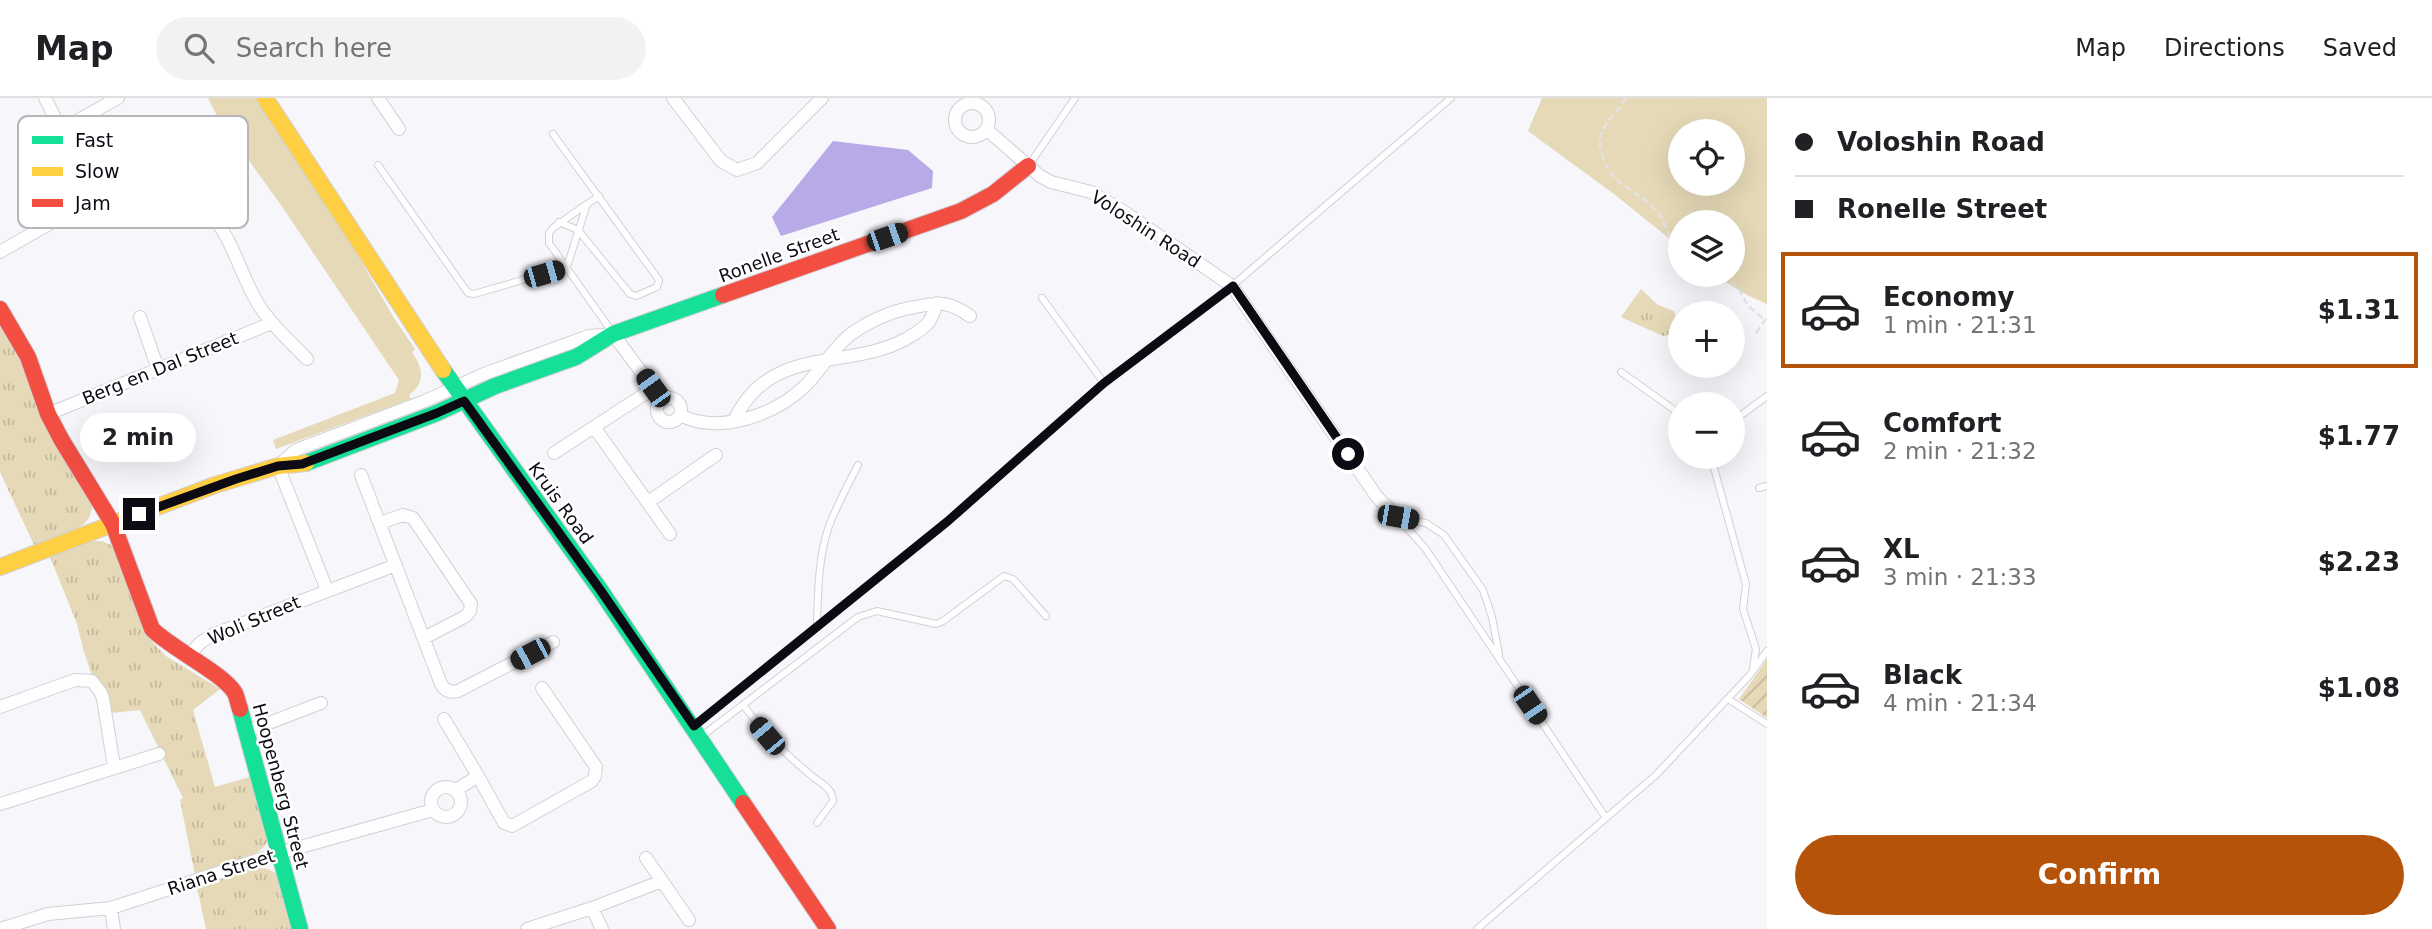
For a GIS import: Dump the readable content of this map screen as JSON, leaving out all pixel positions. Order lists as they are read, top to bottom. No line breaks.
{"streets":{"street":["Voloshin Road","Ronelle Street","Berg en Dal Street","Kruis Road","Woli Street","Hoopenberg Street","Riana Street"]},"crossings":[["Voloshin Road","Ronelle Street"],["Ronelle Street","Kruis Road"],["Ronelle Street","Hoopenberg Street"],["Berg en Dal Street","Hoopenberg Street"],["Woli Street","Hoopenberg Street"],["Hoopenberg Street","Riana Street"]],"legend":["Fast","Slow","Jam"],"page":{"header":"Map","search":"Search here","nav":["Map","Directions","Saved"],"banner":["Voloshin Road","Ronelle Street"],"map_buttons":["+","−"],"list":[{"name":"Economy","note":"1 min · 21:31","value":"$1.31"},{"name":"Comfort","note":"2 min · 21:32","value":"$1.77"},{"name":"XL","note":"3 min · 21:33","value":"$2.23"},{"name":"Black","note":"4 min · 21:34","value":"$1.08"}],"bubble":"2 min","buttons":"Confirm"}}
